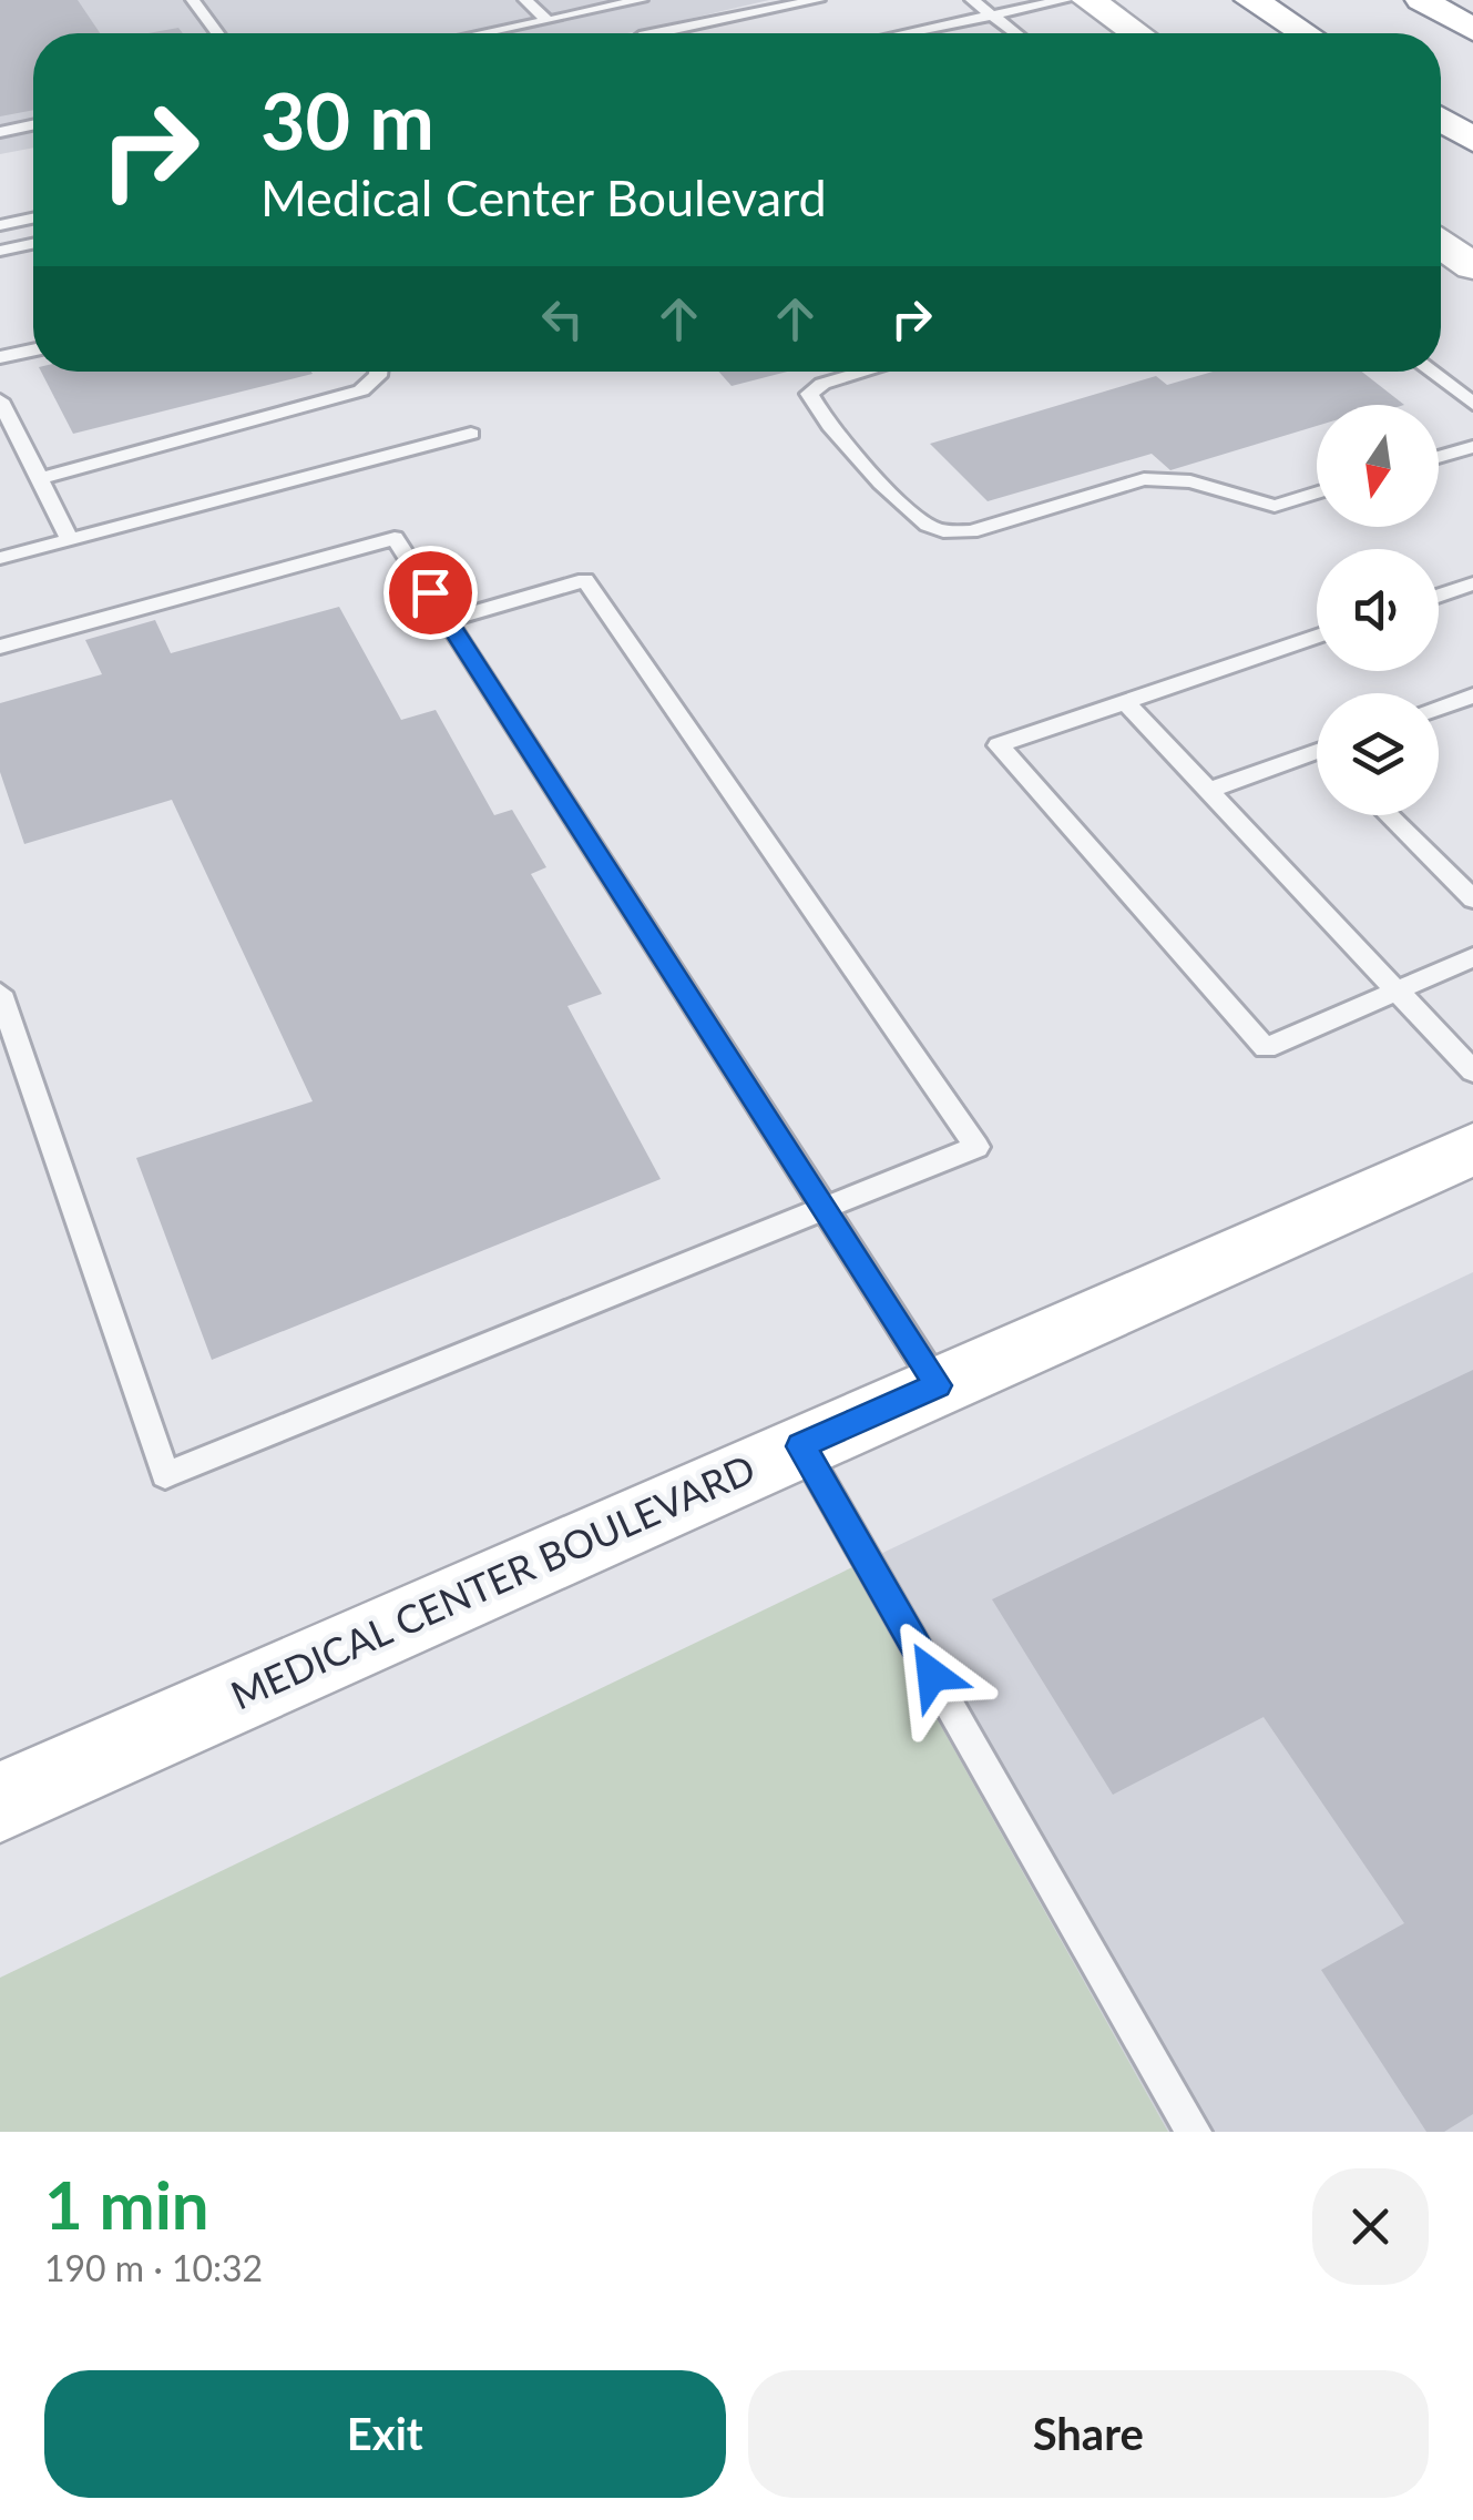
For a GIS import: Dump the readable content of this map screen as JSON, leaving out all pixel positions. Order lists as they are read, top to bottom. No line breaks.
{"streets":{"main road":["MEDICAL CENTER BOULEVARD"]},"north":"bottom","page":{"turn":["30 m","Medical Center Boulevard"],"heading":["1 min","190 m · 10:32"],"buttons":["Exit","Share"]}}
